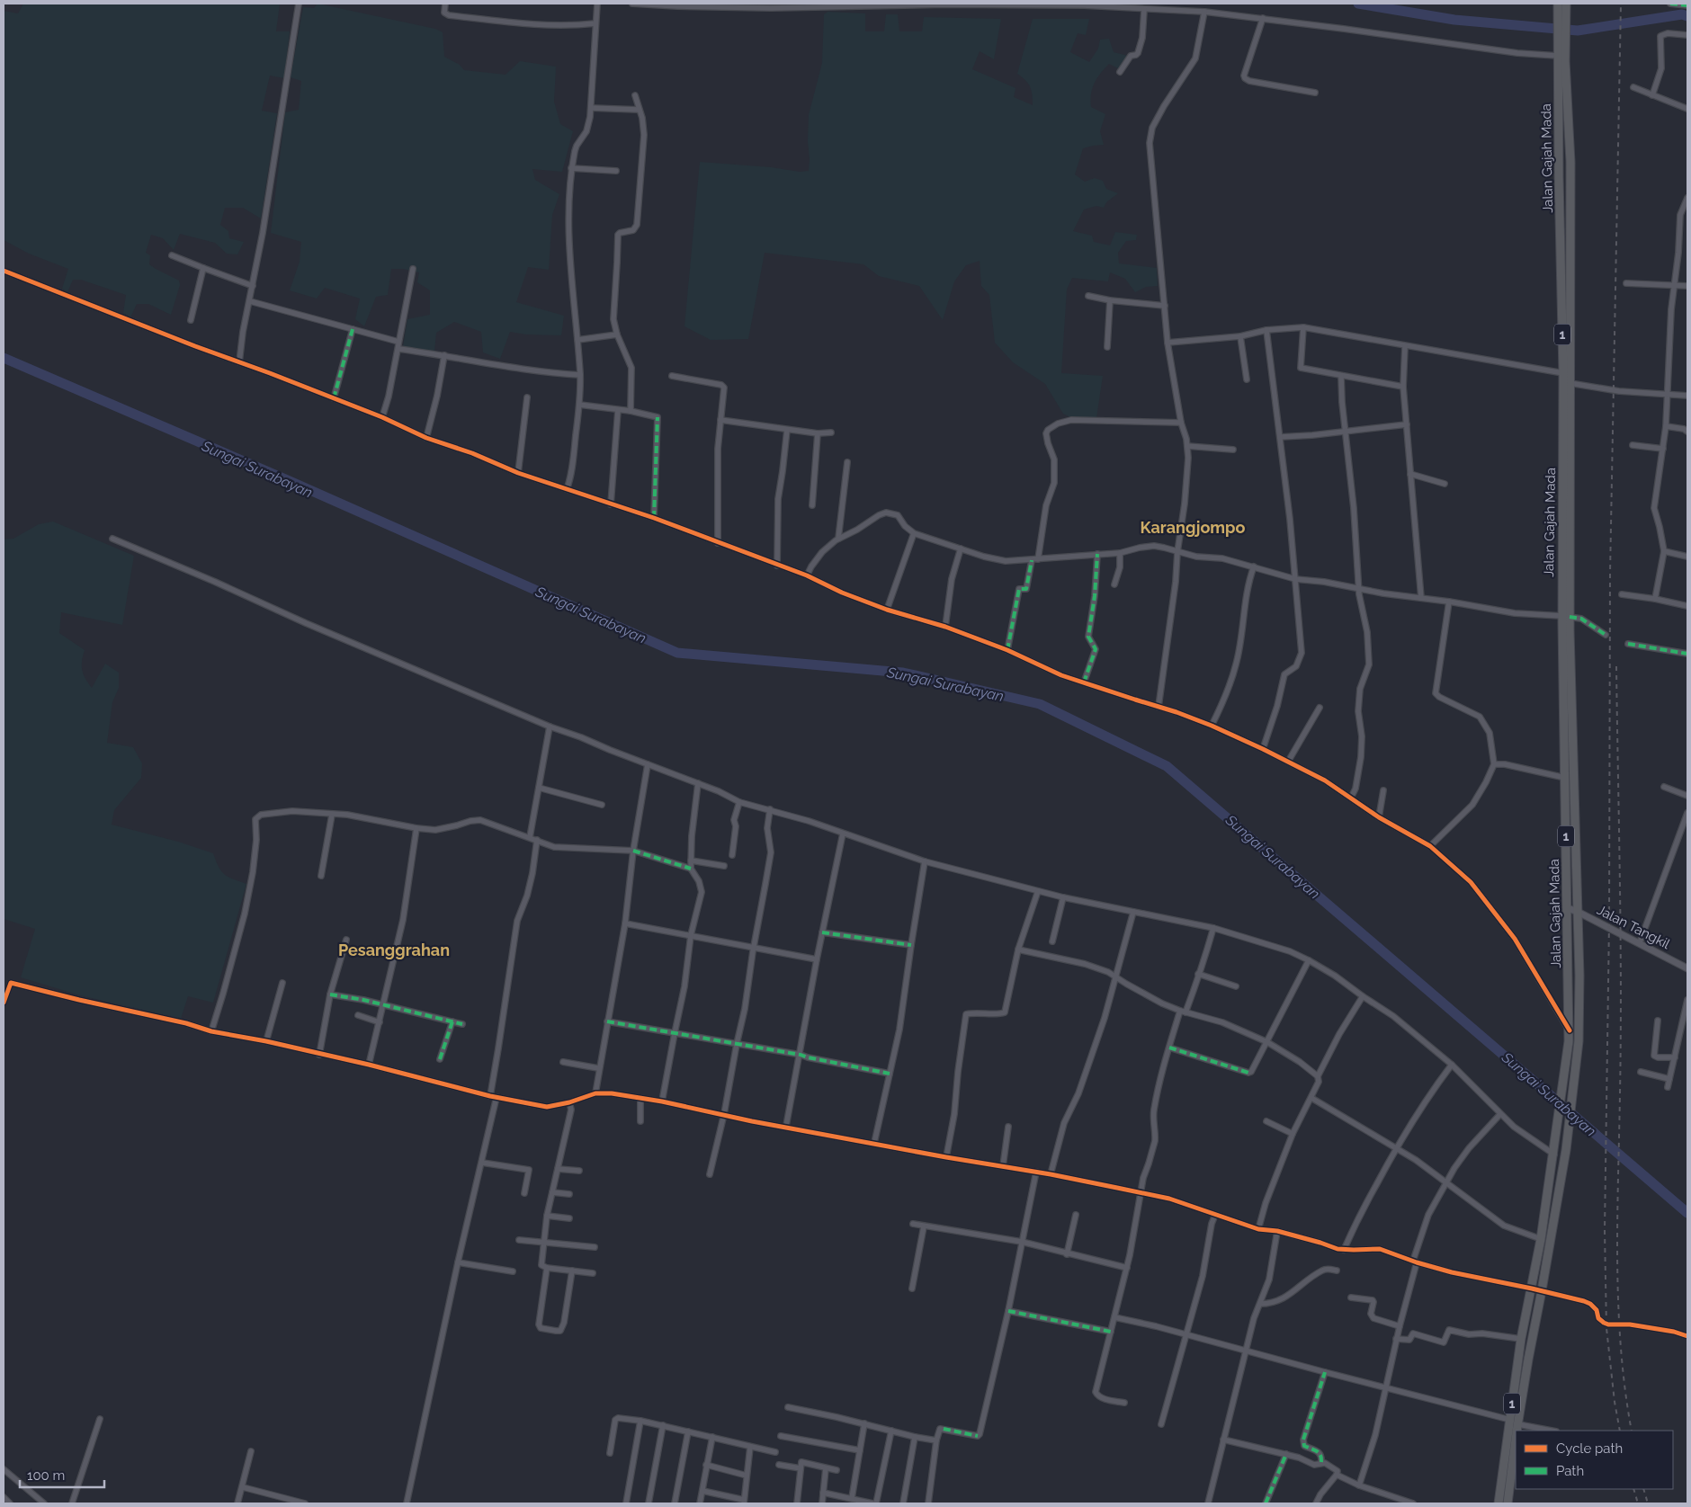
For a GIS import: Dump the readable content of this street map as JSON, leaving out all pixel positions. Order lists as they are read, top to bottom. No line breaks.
{"streets":{"highway":["Jalan Gajah Mada","1"],"street":["Jalan Tangkil"]},"crossings":[["Jalan Gajah Mada","1"],["Jalan Gajah Mada","Jalan Tangkil"]],"districts":["Karangjompo","Pesanggrahan"],"water":["Sungai Surabayan"],"legend":["Cycle path","Path"],"scale_bar":"100 m"}
